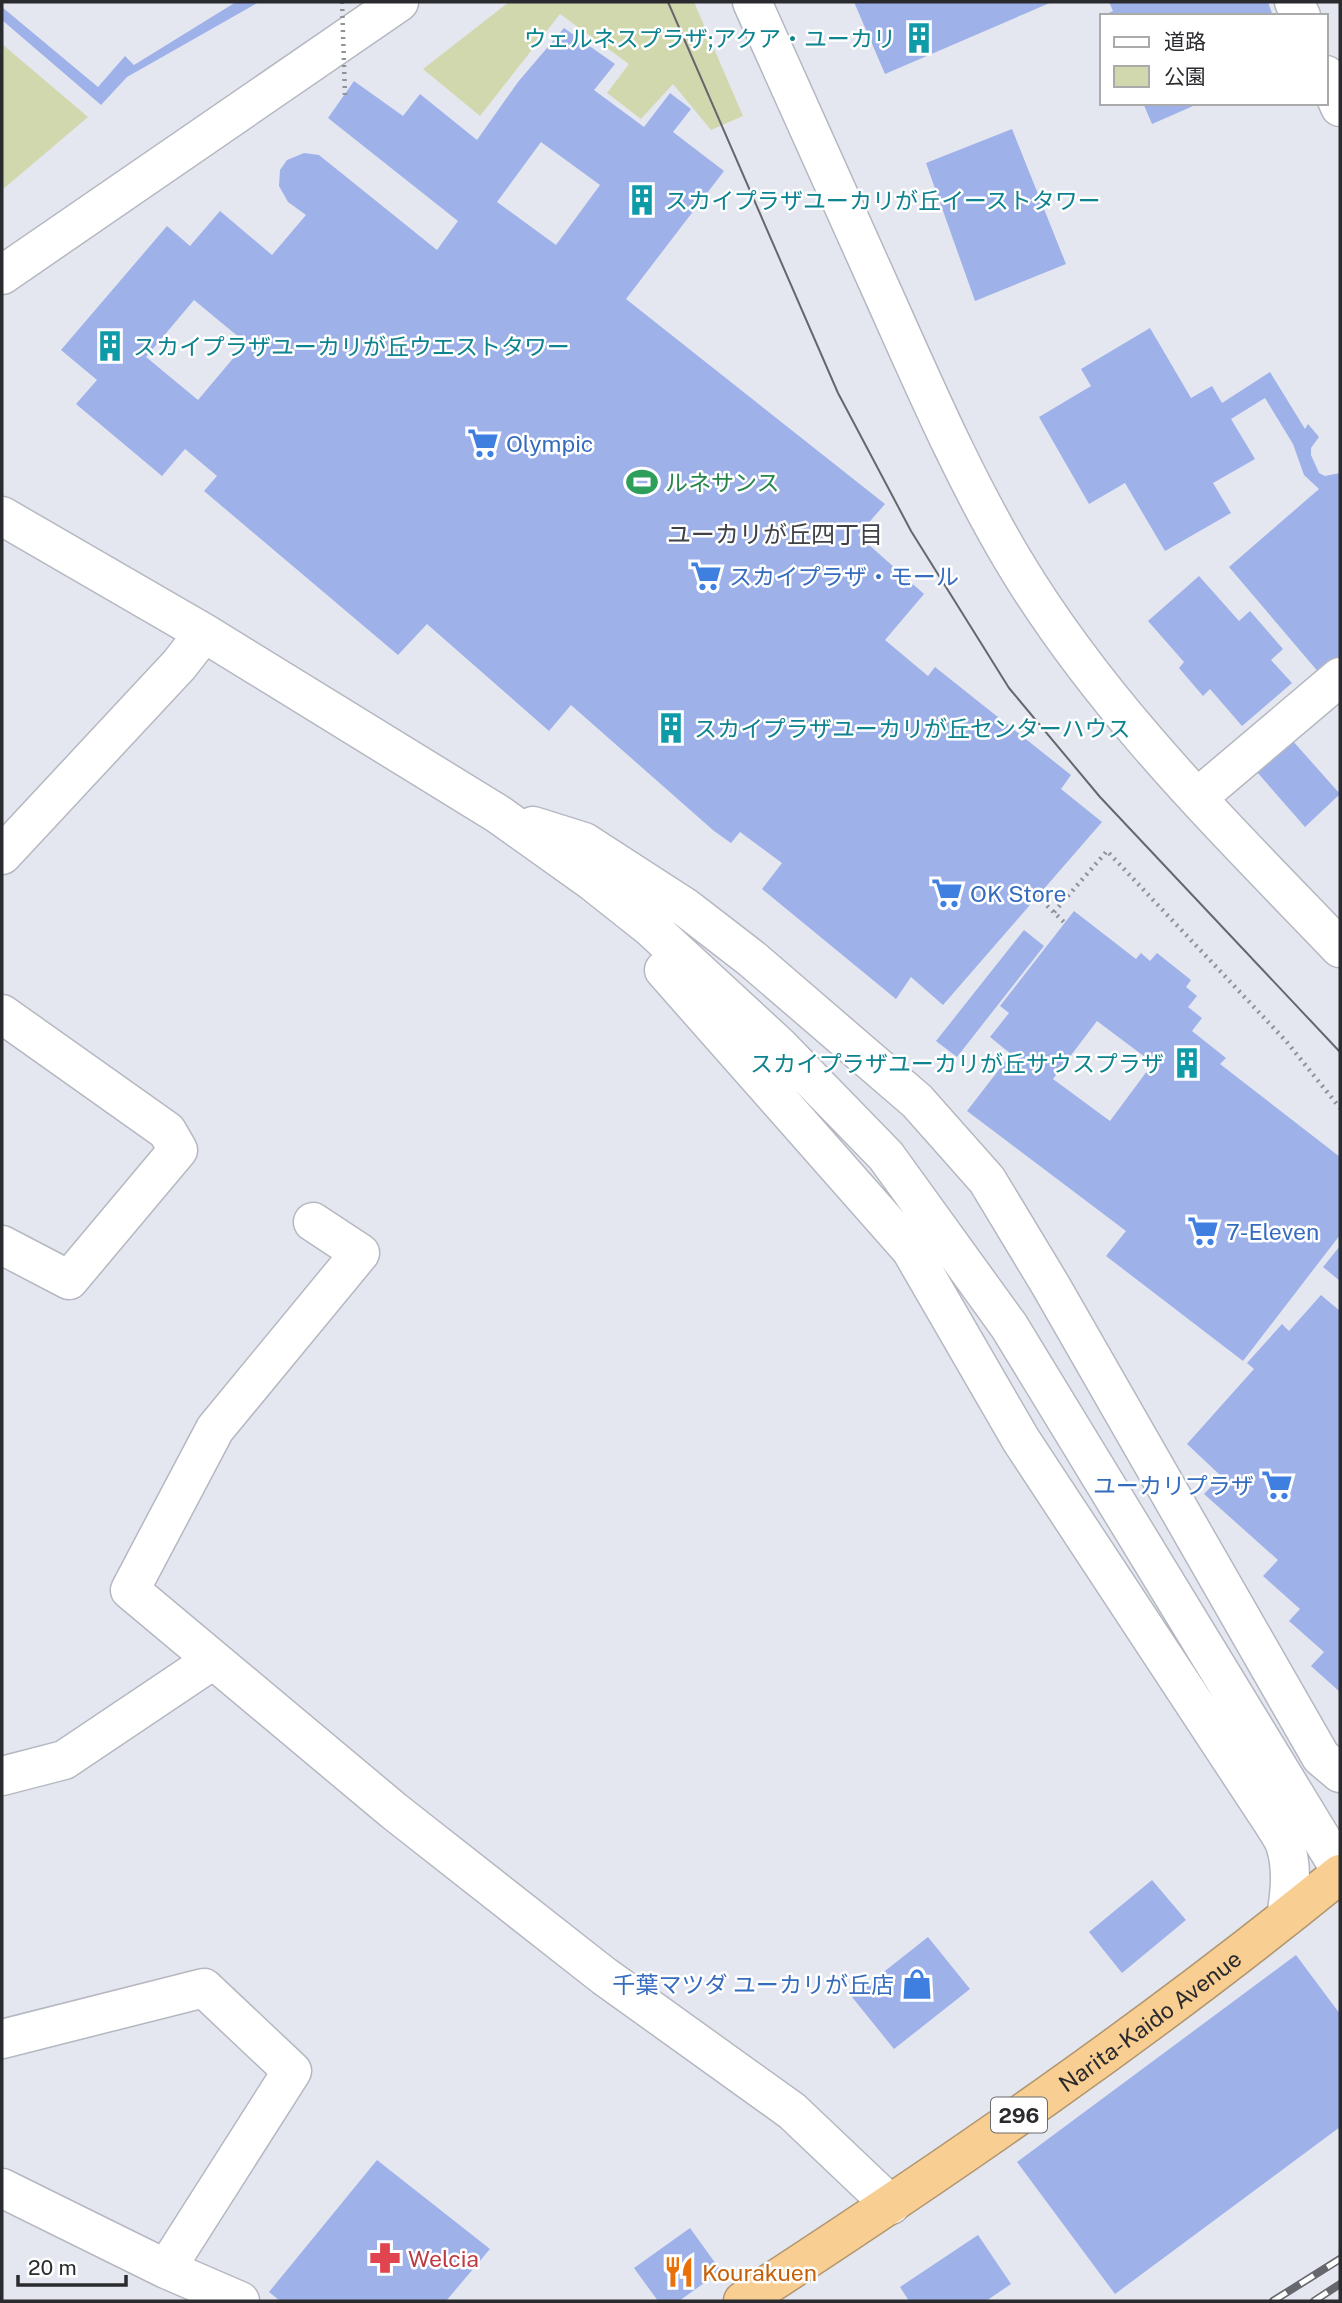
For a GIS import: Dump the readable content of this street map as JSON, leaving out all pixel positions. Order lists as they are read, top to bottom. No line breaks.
{"streets":{"highway":["Narita-Kaido Avenue","296"]},"districts":["ユーカリが丘四丁目"],"places":{"building":["ウェルネスプラザ;アクア・ユーカリ","スカイプラザユーカリが丘イーストタワー","スカイプラザユーカリが丘ウエストタワー","スカイプラザユーカリが丘センターハウス","スカイプラザユーカリが丘サウスプラザ"],"supermarket":["Olympic","スカイプラザ・モール","OK Store","7-Eleven","ユーカリプラザ"],"sports":["ルネサンス"],"shop":["千葉マツダ ユーカリが丘店"],"pharmacy":["Welcia"],"restaurant":["Kourakuen"]},"legend":["道路","公園"],"scale_bar":"20 m"}
